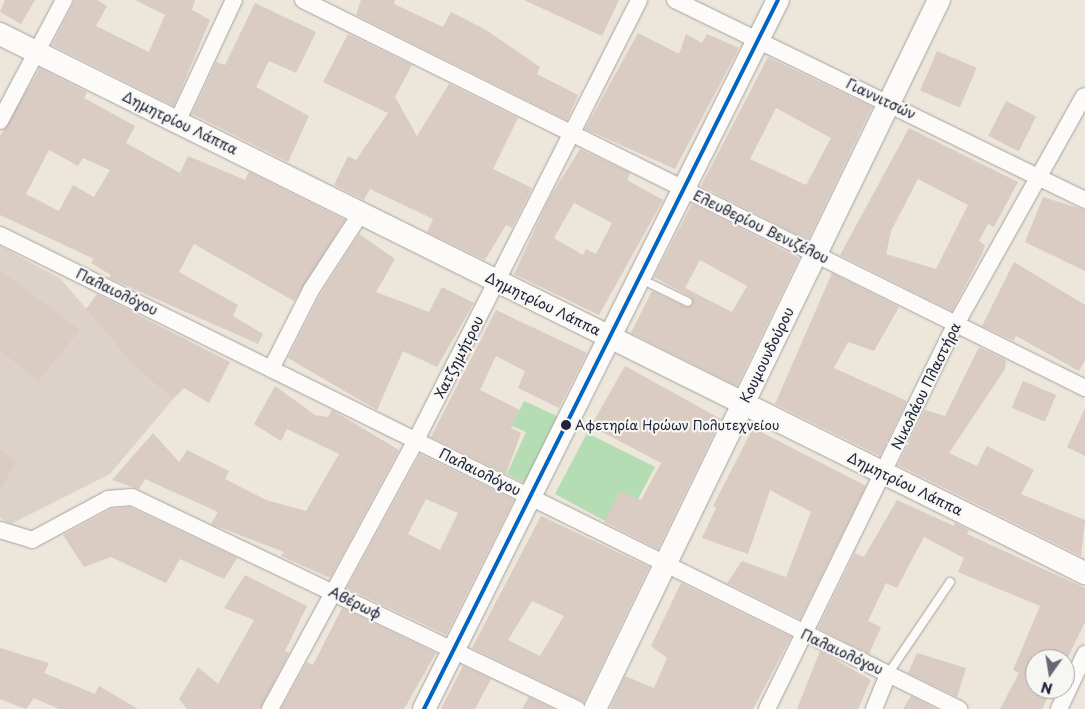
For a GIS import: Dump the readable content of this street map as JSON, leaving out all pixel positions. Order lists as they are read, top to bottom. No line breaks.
{"streets":{"main road":["Δημητρίου Λάππα","Κουμουνδούρου"],"street":["Γιαννιτσών","Ελευθερίου Βενιζέλου","Παλαιολόγου","Χατζημήτρου","Νικολάου Πλαστήρα","Αβέρωφ"]},"crossings":[["Γιαννιτσών","Κουμουνδούρου"],["Γιαννιτσών","Νικολάου Πλαστήρα"],["Δημητρίου Λάππα","Κουμουνδούρου"],["Δημητρίου Λάππα","Χατζημήτρου"],["Δημητρίου Λάππα","Νικολάου Πλαστήρα"],["Ελευθερίου Βενιζέλου","Κουμουνδούρου"],["Ελευθερίου Βενιζέλου","Χατζημήτρου"],["Ελευθερίου Βενιζέλου","Νικολάου Πλαστήρα"],["Παλαιολόγου","Κουμουνδούρου"],["Παλαιολόγου","Χατζημήτρου"],["Παλαιολόγου","Νικολάου Πλαστήρα"],["Χατζημήτρου","Αβέρωφ"]],"places":["Αφετηρία Ηρώων Πολυτεχνείου"],"north":"bottom"}
